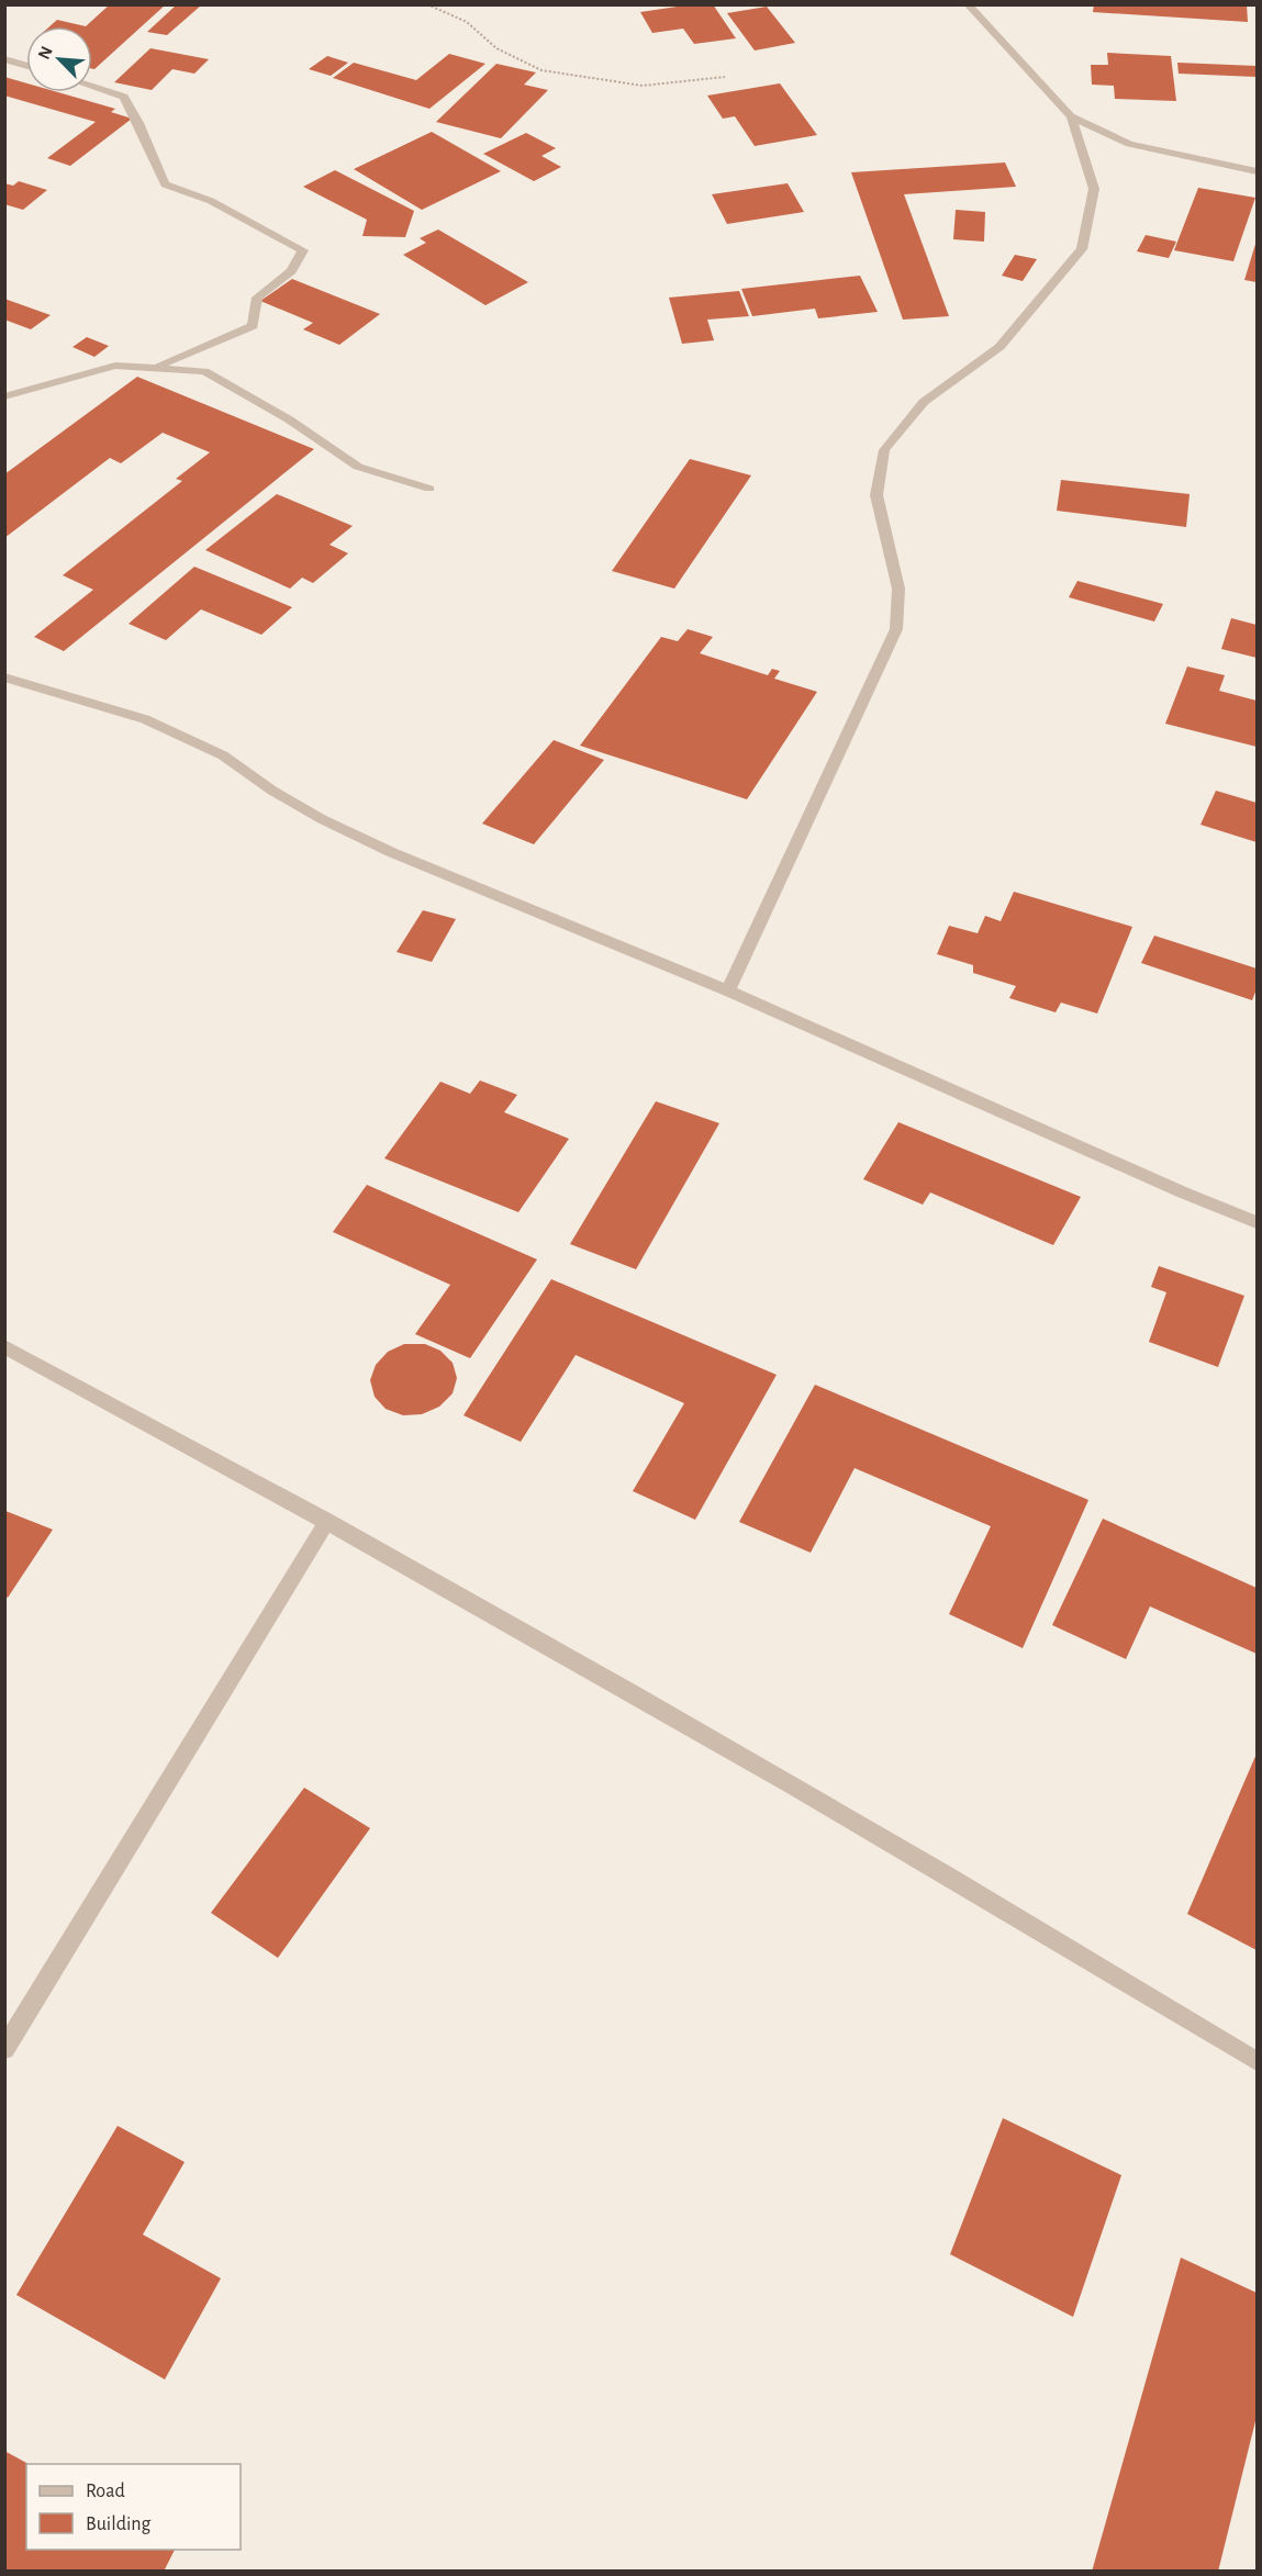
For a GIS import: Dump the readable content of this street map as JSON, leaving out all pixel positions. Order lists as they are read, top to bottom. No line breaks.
{"legend":["Road","Building"],"north":"top left"}
